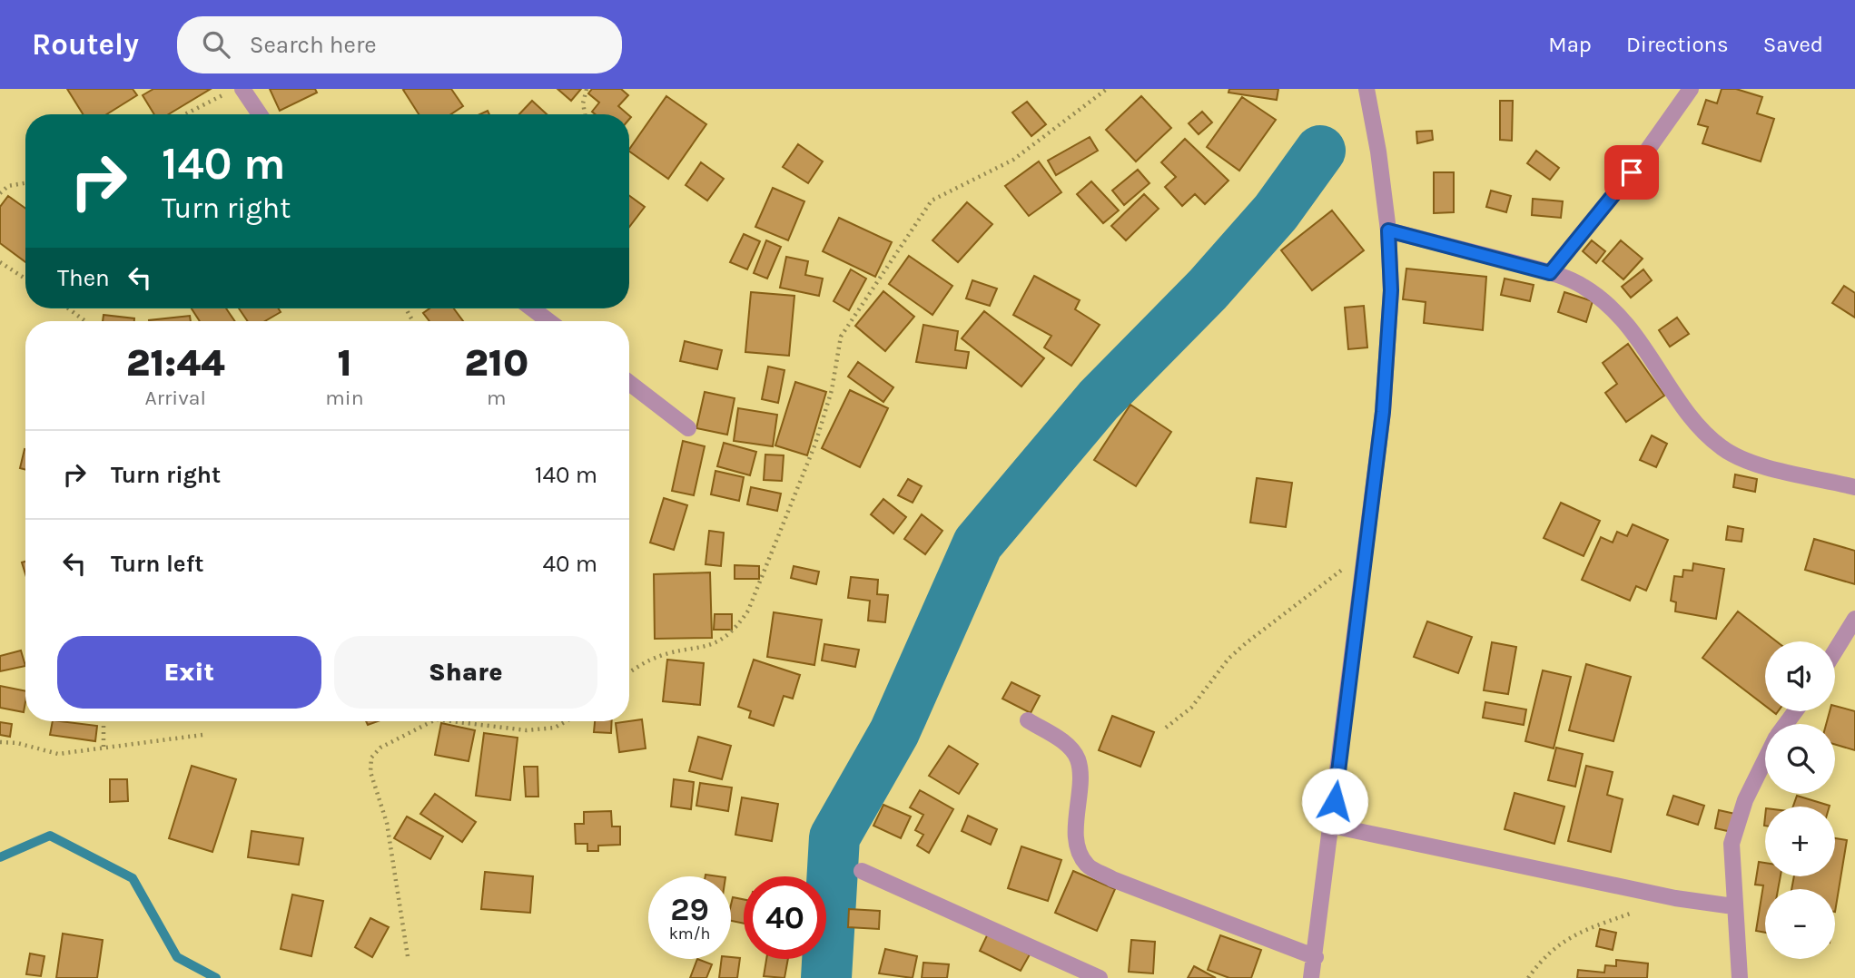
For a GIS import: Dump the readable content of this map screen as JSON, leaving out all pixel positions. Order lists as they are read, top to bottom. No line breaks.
{"page":{"header":"Routely","search":"Search here","nav":["Map","Directions","Saved"],"turn":["140 m","Turn right"],"then":"Then","eta":["21:44","Arrival","1","min","210","m"],"list":[{"name":"Turn right","value":"140 m"},{"name":"Turn left","value":"40 m"}],"buttons":["Exit","Share"],"map_buttons":["+","−"],"speed":"29 km/h","limit":"40"}}
